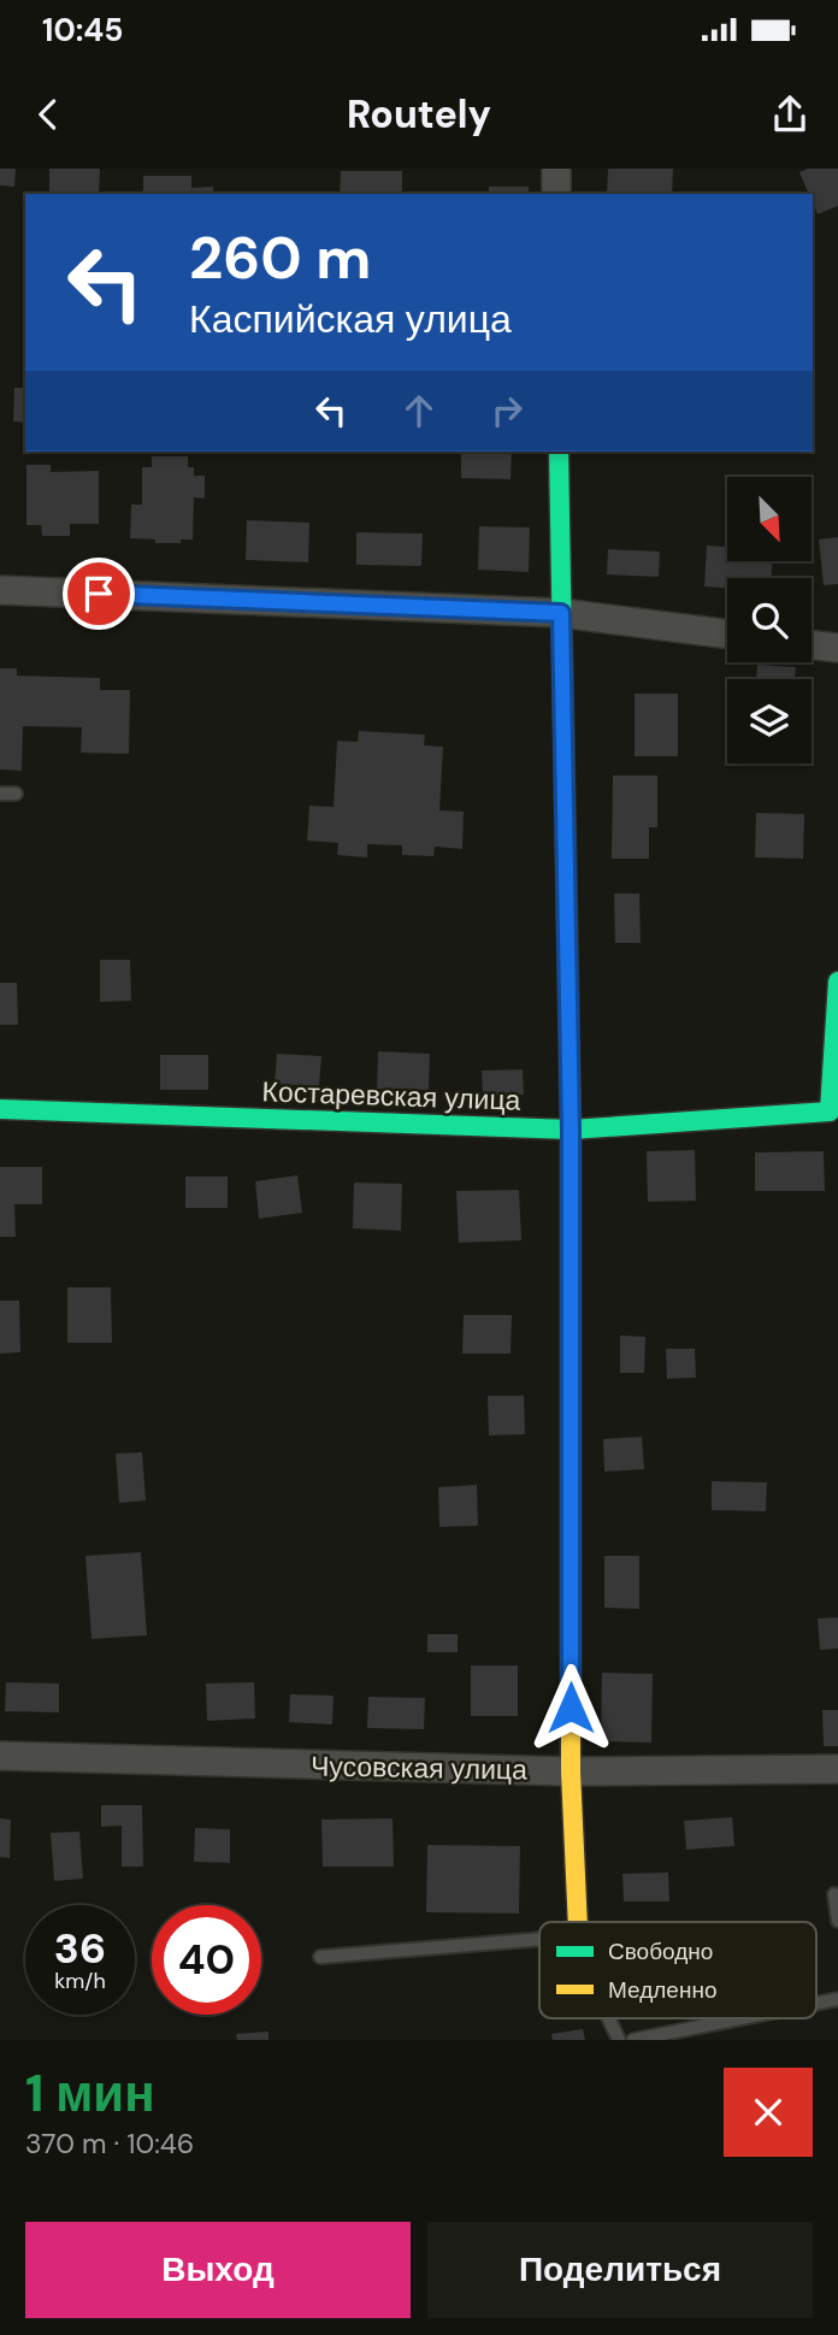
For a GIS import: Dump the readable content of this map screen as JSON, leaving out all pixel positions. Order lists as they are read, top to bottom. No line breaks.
{"streets":{"street":["Костаревская улица","Чусовская улица"]},"legend":["Свободно","Медленно"],"north":"bottom right","page":{"status":"10:45","header":"Routely","turn":["260 m","Каспийская улица"],"speed":"36 km/h","limit":"40","heading":["1 мин","370 m · 10:46"],"buttons":["Выход","Поделиться"]}}
